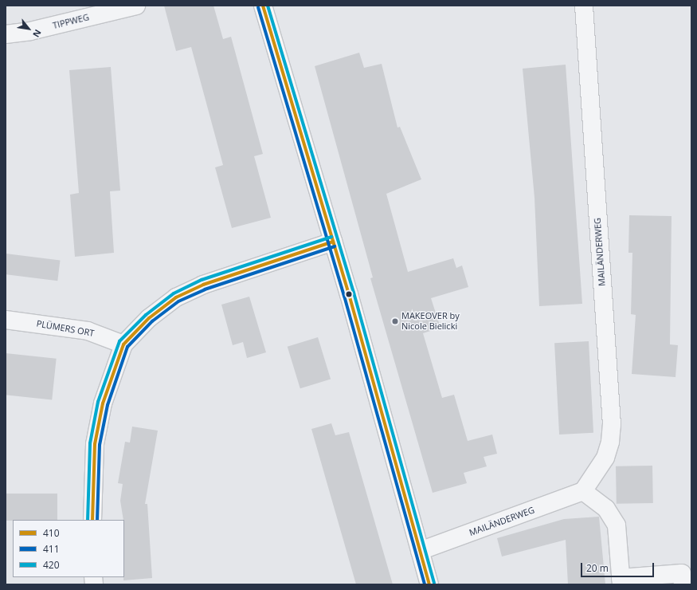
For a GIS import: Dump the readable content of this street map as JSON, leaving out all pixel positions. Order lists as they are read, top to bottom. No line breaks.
{"streets":{"street":["TIPPWEG","MAILÄNDERWEG","PLÜMERS ORT"]},"places":["MAKEOVER by Nicole Bielicki"],"lines":["transit line 410","transit line 420","transit line 411"],"legend":["410","411","420"],"scale_bar":"20 m","north":"bottom right"}
